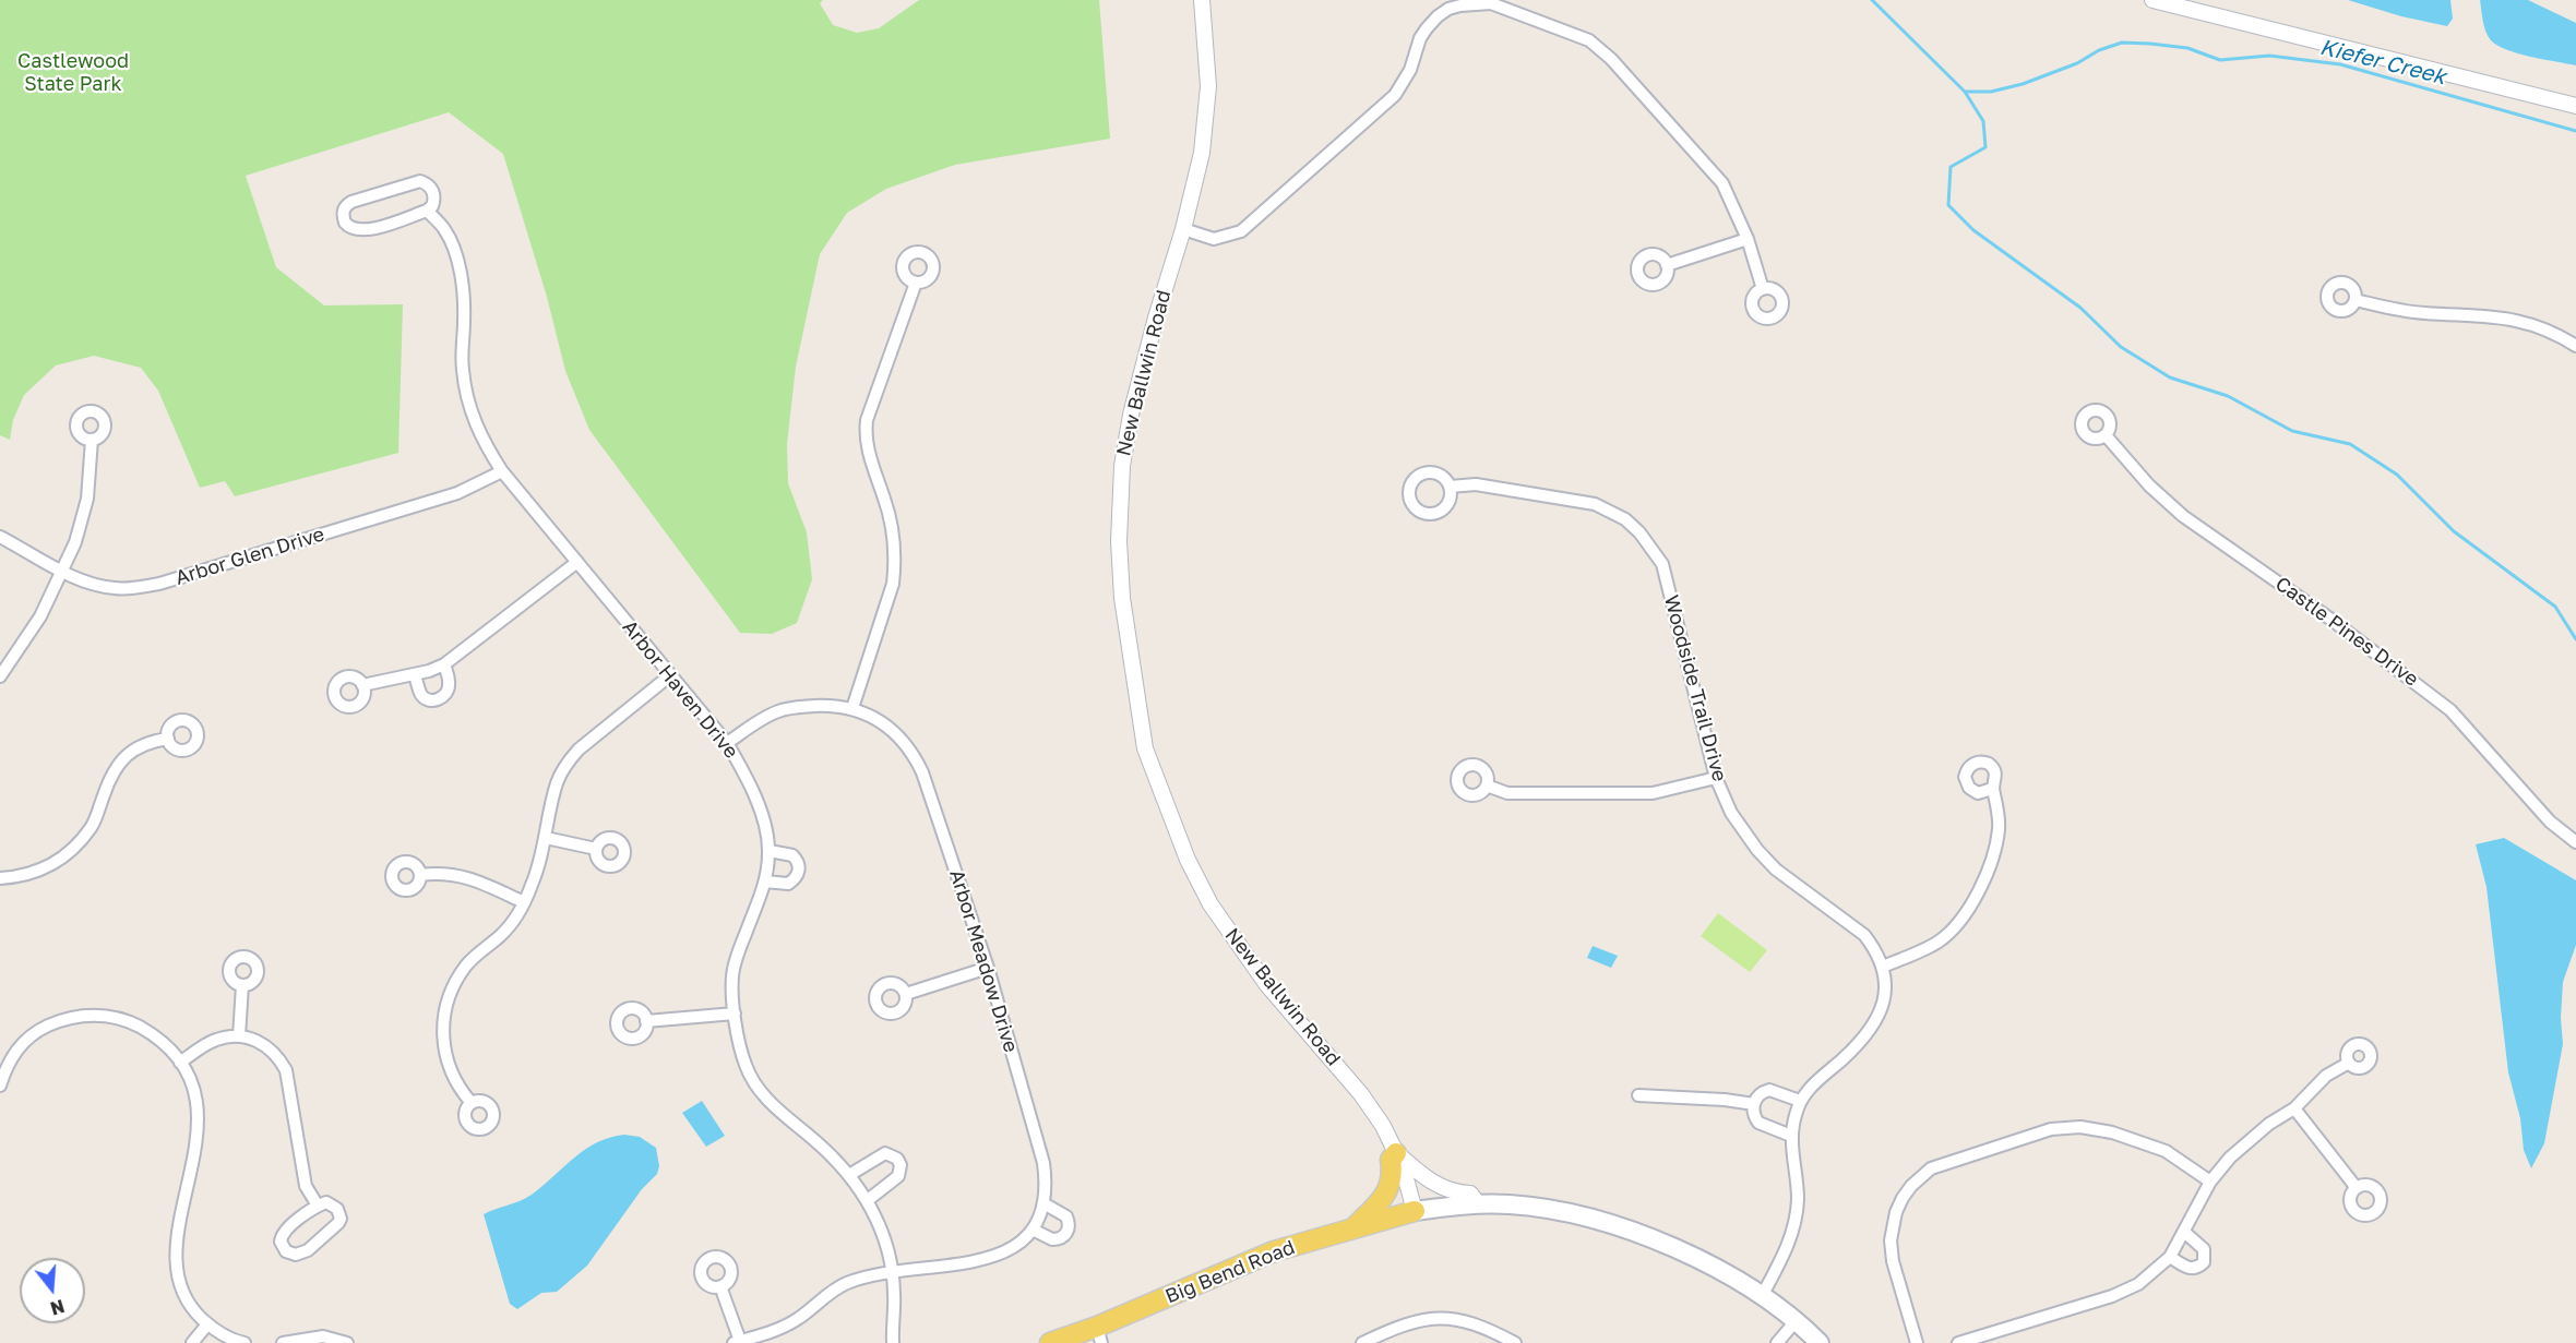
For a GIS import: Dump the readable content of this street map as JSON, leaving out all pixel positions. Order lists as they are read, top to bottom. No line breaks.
{"streets":{"main road":["Big Bend Road"],"street":["New Ballwin Road","Arbor Glen Drive","Castle Pines Drive","Woodside Trail Drive","Arbor Haven Drive","Arbor Meadow Drive"]},"crossings":[["New Ballwin Road","Big Bend Road"],["Arbor Glen Drive","Arbor Haven Drive"],["Arbor Haven Drive","Arbor Meadow Drive"]],"water":["Kiefer Creek"],"parks":["Castlewood State Park"],"north":"bottom"}
